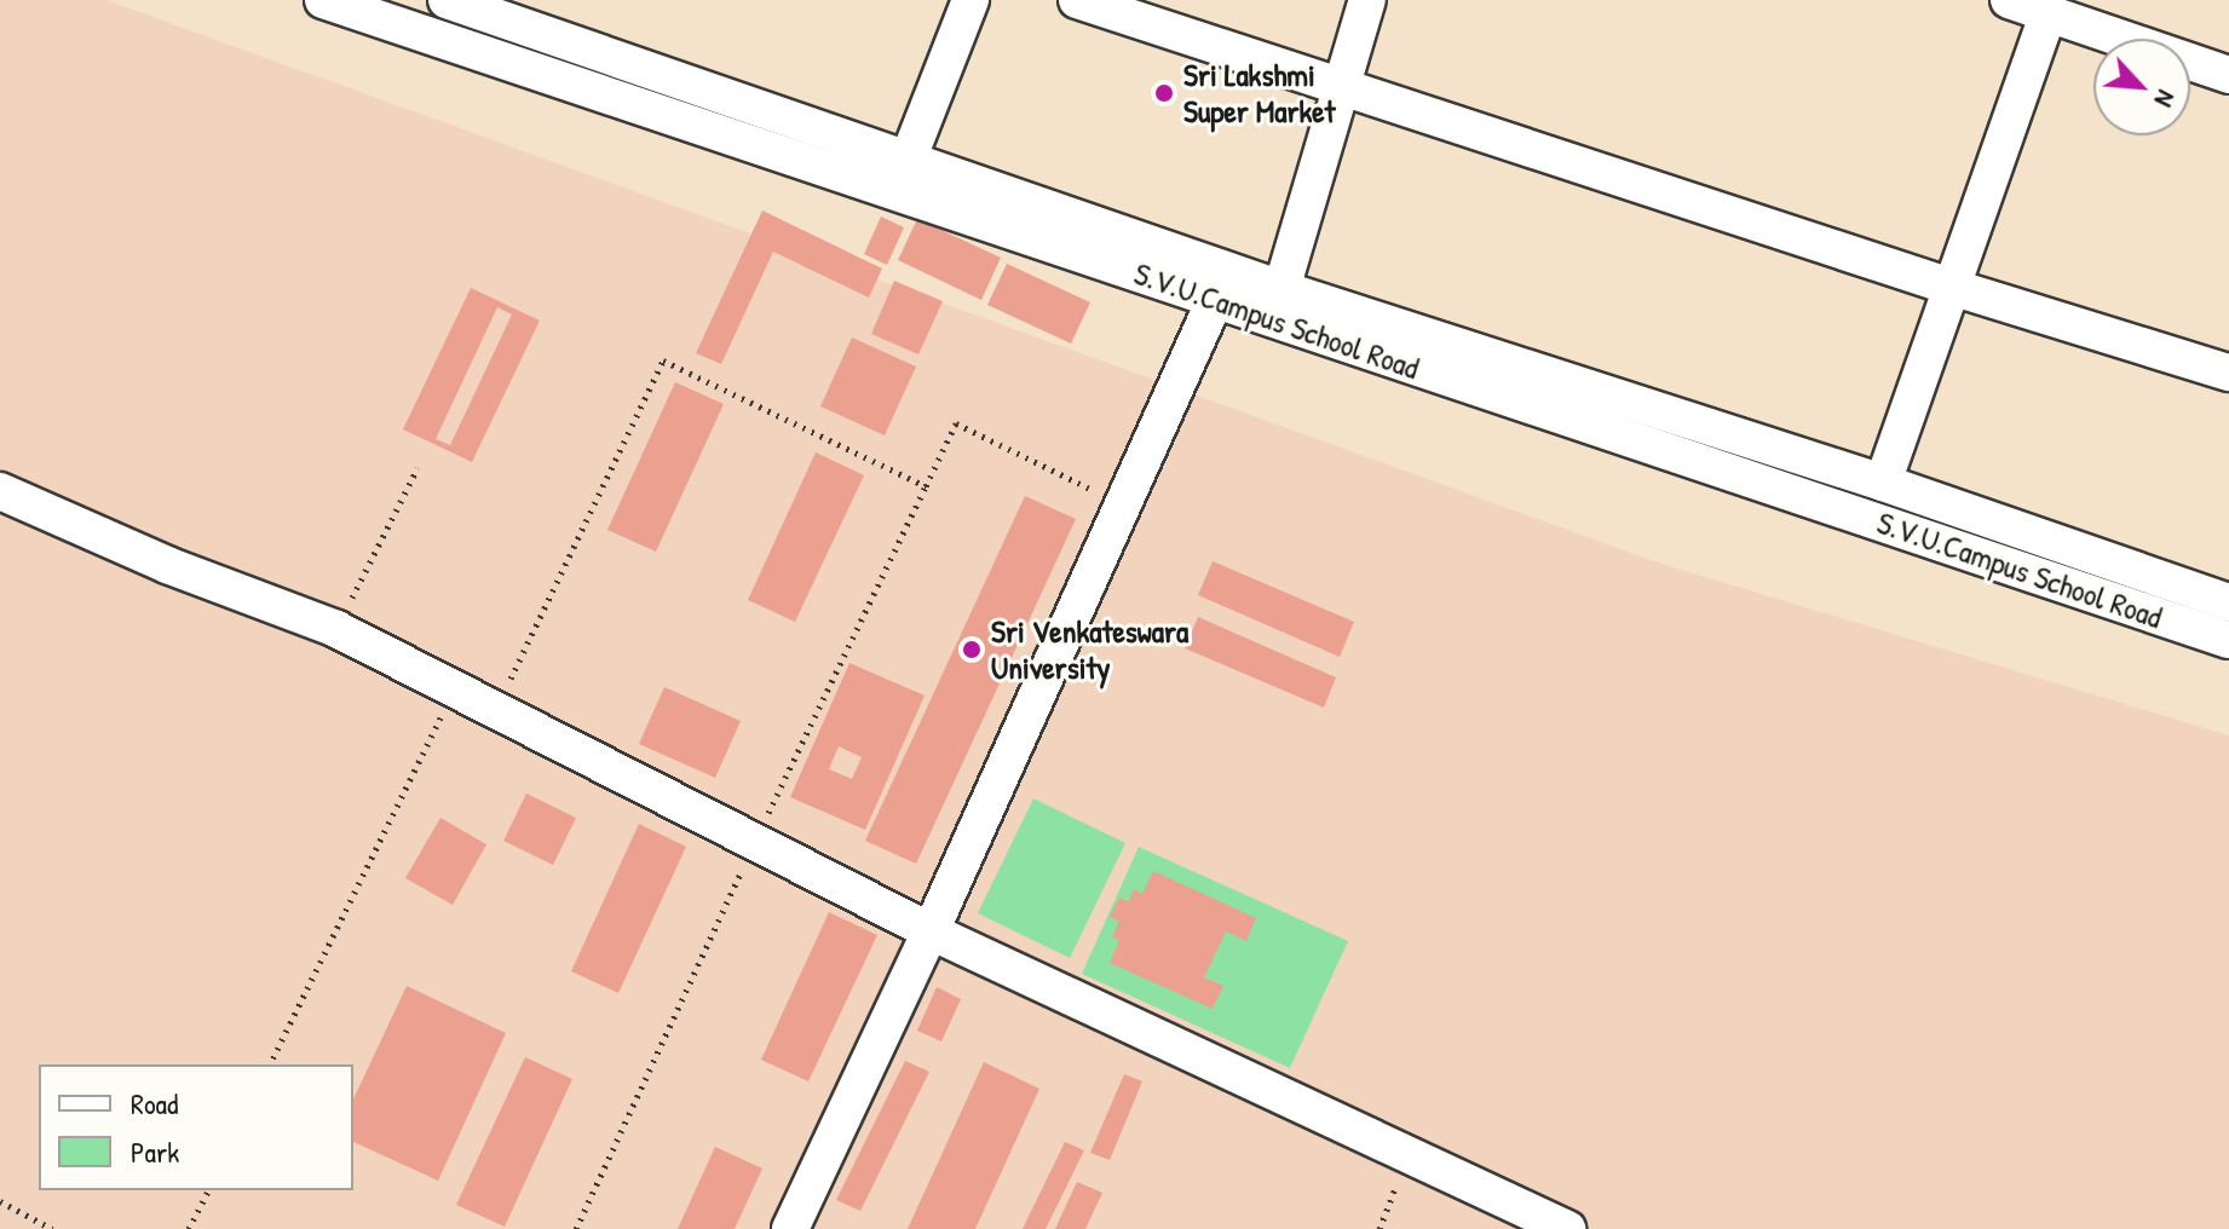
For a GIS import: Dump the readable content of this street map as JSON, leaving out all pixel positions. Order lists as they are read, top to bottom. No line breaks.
{"streets":{"street":["S.V.U.Campus School Road"]},"places":["Sri Lakshmi Super Market","Sri Venkateswara University"],"legend":["Road","Park"],"north":"bottom right"}
